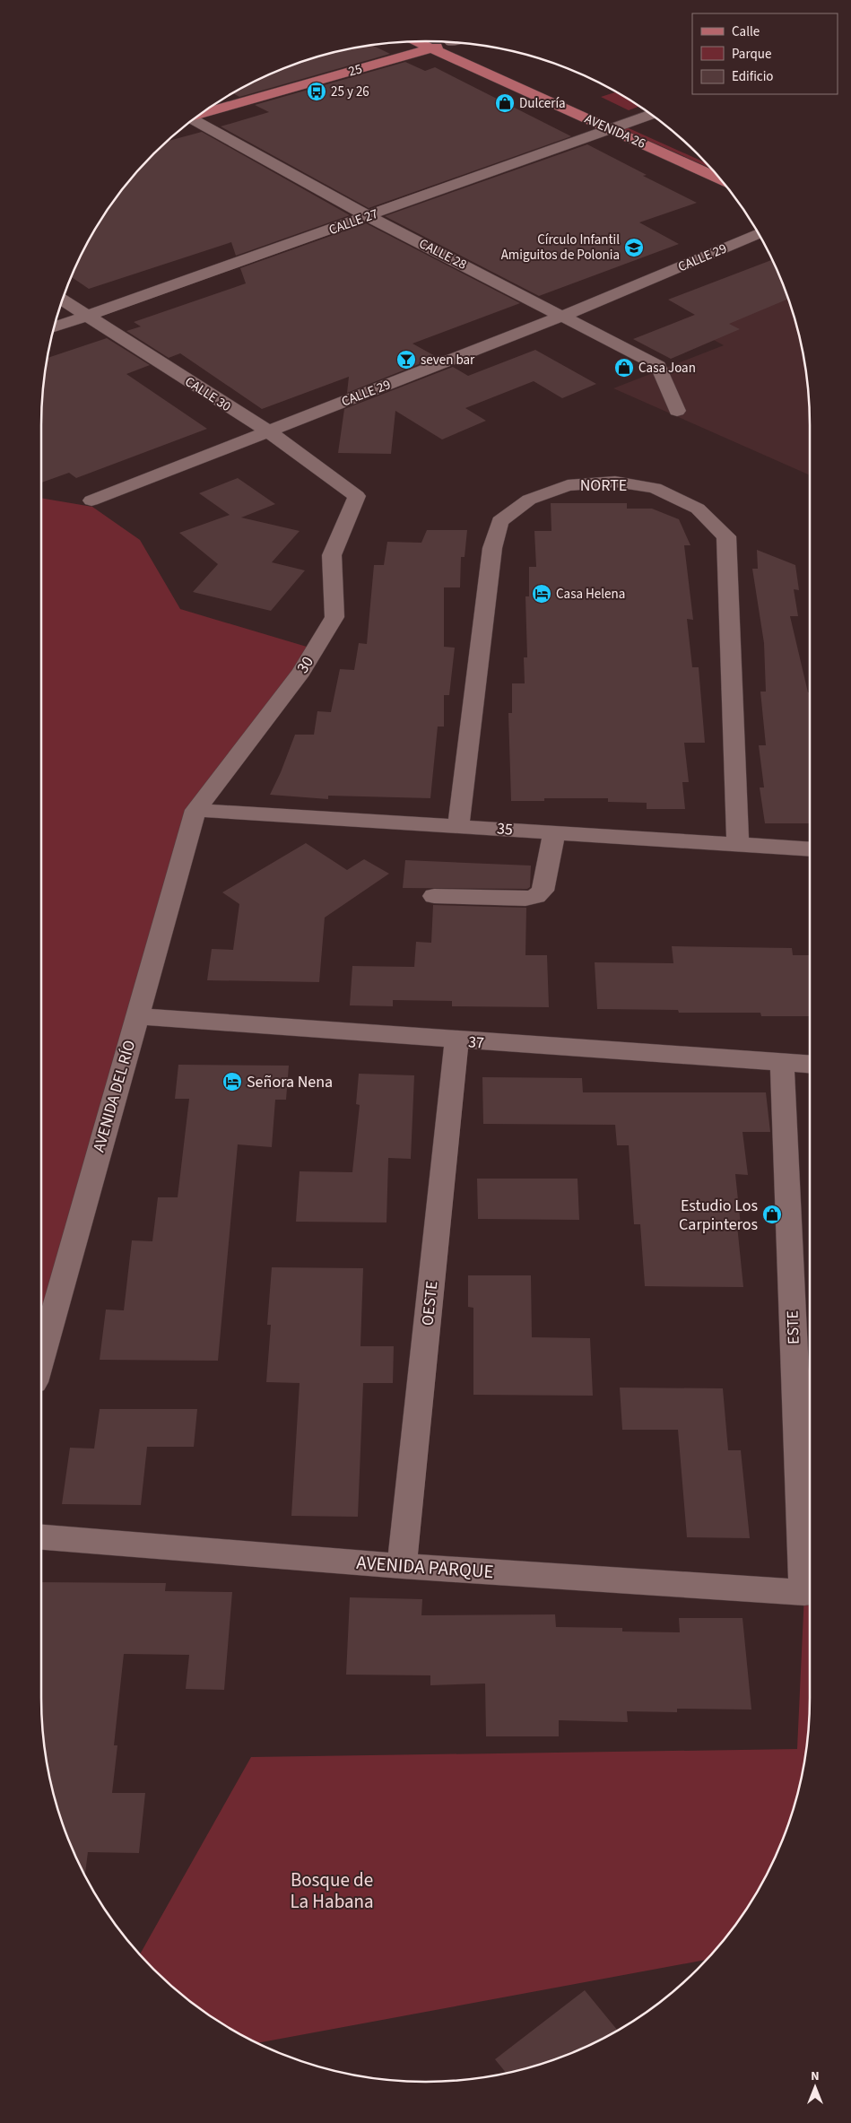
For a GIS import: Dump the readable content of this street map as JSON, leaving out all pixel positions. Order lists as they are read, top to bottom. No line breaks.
{"streets":{"main road":["25","AVENIDA 26"],"street":["CALLE 27","CALLE 28","CALLE 29","CALLE 30","NORTE","30","35","37","AVENIDA DEL RÍO","OESTE","ESTE","AVENIDA PARQUE"]},"crossings":[["25","AVENIDA 26"],["AVENIDA 26","CALLE 27"],["CALLE 27","CALLE 28"],["CALLE 27","CALLE 30"],["CALLE 28","CALLE 29"],["CALLE 29","CALLE 30"],["CALLE 30","30"],["NORTE","35"],["30","35"],["30","AVENIDA DEL RÍO"],["35","AVENIDA DEL RÍO"],["37","AVENIDA DEL RÍO"],["37","OESTE"],["37","ESTE"],["OESTE","AVENIDA PARQUE"]],"parks":["Bosque de La Habana"],"places":{"bus stop":["25 y 26"],"shop":["Dulcería","Casa Joan","Estudio Los Carpinteros"],"school or university":["Círculo Infantil Amiguitos de Polonia"],"bar":["seven bar"],"hotel":["Casa Helena","Señora Nena"]},"legend":["Calle","Parque","Edificio"],"north":"top"}
